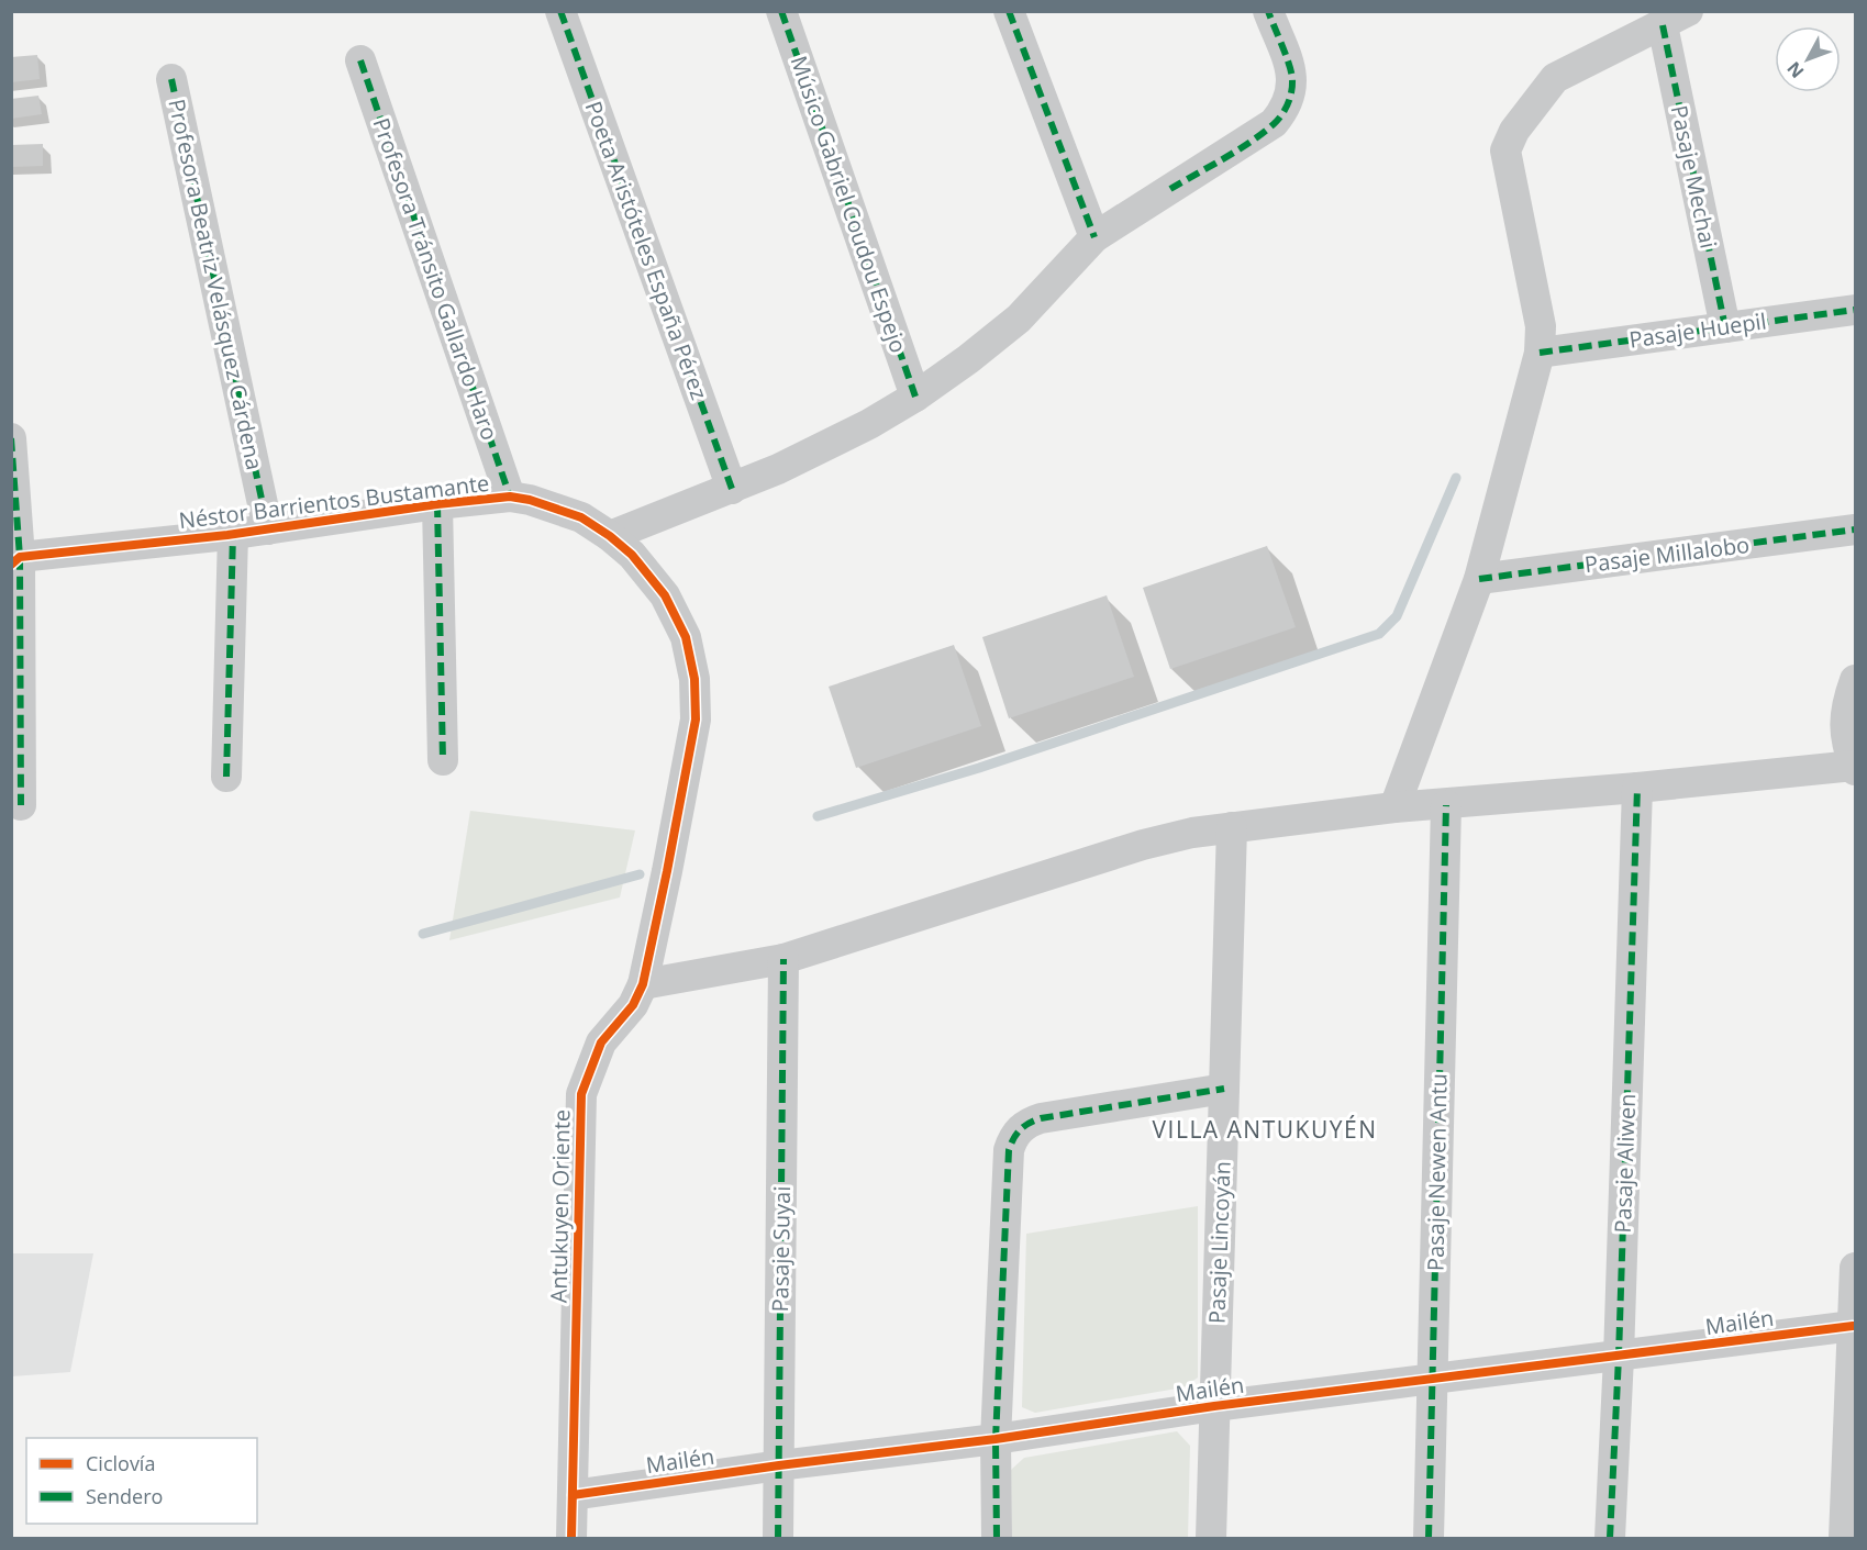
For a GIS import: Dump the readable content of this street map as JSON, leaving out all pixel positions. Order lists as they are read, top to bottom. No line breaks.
{"streets":{"street":["Pasaje Mechai","Músico Gabriel Coudou Espejo","Poeta Aristóteles España Pérez","Profesora Tránsito Gallardo Haro","Profesora Beatriz Velásquez Cárdena","Pasaje Huepil","Néstor Barrientos Bustamante","Pasaje Millalobo","Pasaje Aliwen","Pasaje Newen Antu","Antukuyen Oriente","Pasaje Lincoyán","Pasaje Suyai","Mailén"]},"crossings":[["Pasaje Mechai","Pasaje Huepil"],["Profesora Tránsito Gallardo Haro","Néstor Barrientos Bustamante"],["Profesora Beatriz Velásquez Cárdena","Néstor Barrientos Bustamante"],["Néstor Barrientos Bustamante","Antukuyen Oriente"],["Pasaje Aliwen","Mailén"],["Pasaje Newen Antu","Mailén"],["Antukuyen Oriente","Mailén"],["Pasaje Lincoyán","Mailén"],["Pasaje Suyai","Mailén"]],"districts":["VILLA ANTUKUYÉN"],"legend":["Ciclovía","Sendero"],"north":"bottom left"}
